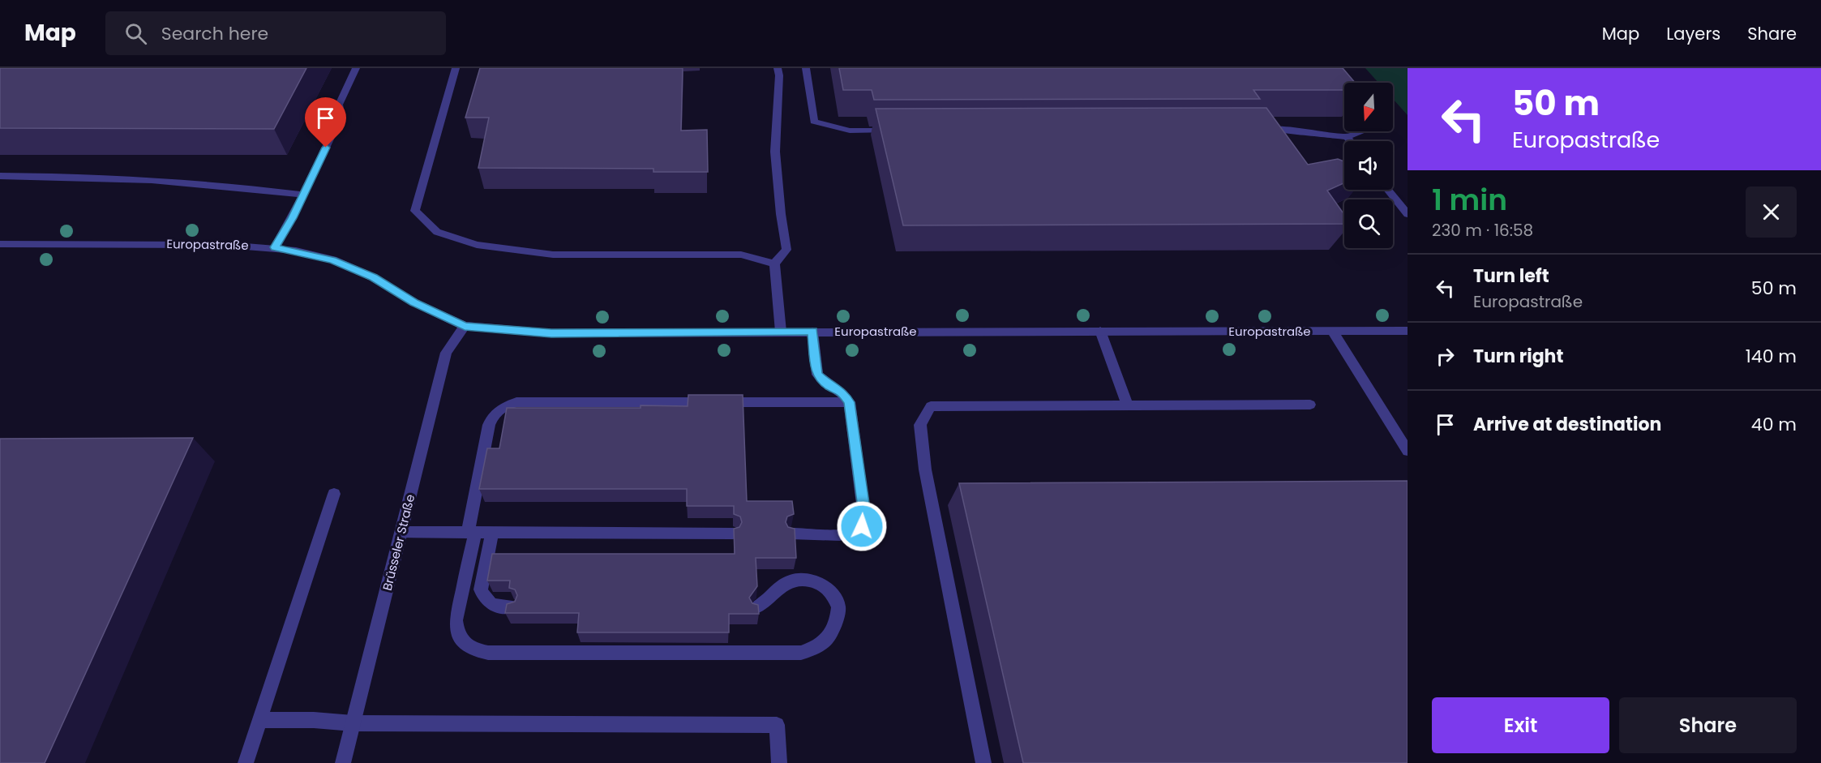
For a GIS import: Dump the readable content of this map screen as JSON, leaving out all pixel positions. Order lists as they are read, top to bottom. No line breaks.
{"streets":{"street":["Europastraße","Brüsseler Straße"]},"crossings":[["Europastraße","Brüsseler Straße"]],"north":"bottom","page":{"header":"Map","search":"Search here","nav":["Map","Layers","Share"],"turn":["50 m","Europastraße"],"heading":["1 min","230 m · 16:58"],"list":[{"name":"Turn left","note":"Europastraße","value":"50 m"},{"name":"Turn right","value":"140 m"},{"name":"Arrive at destination","value":"40 m"}],"buttons":["Exit","Share"]}}
